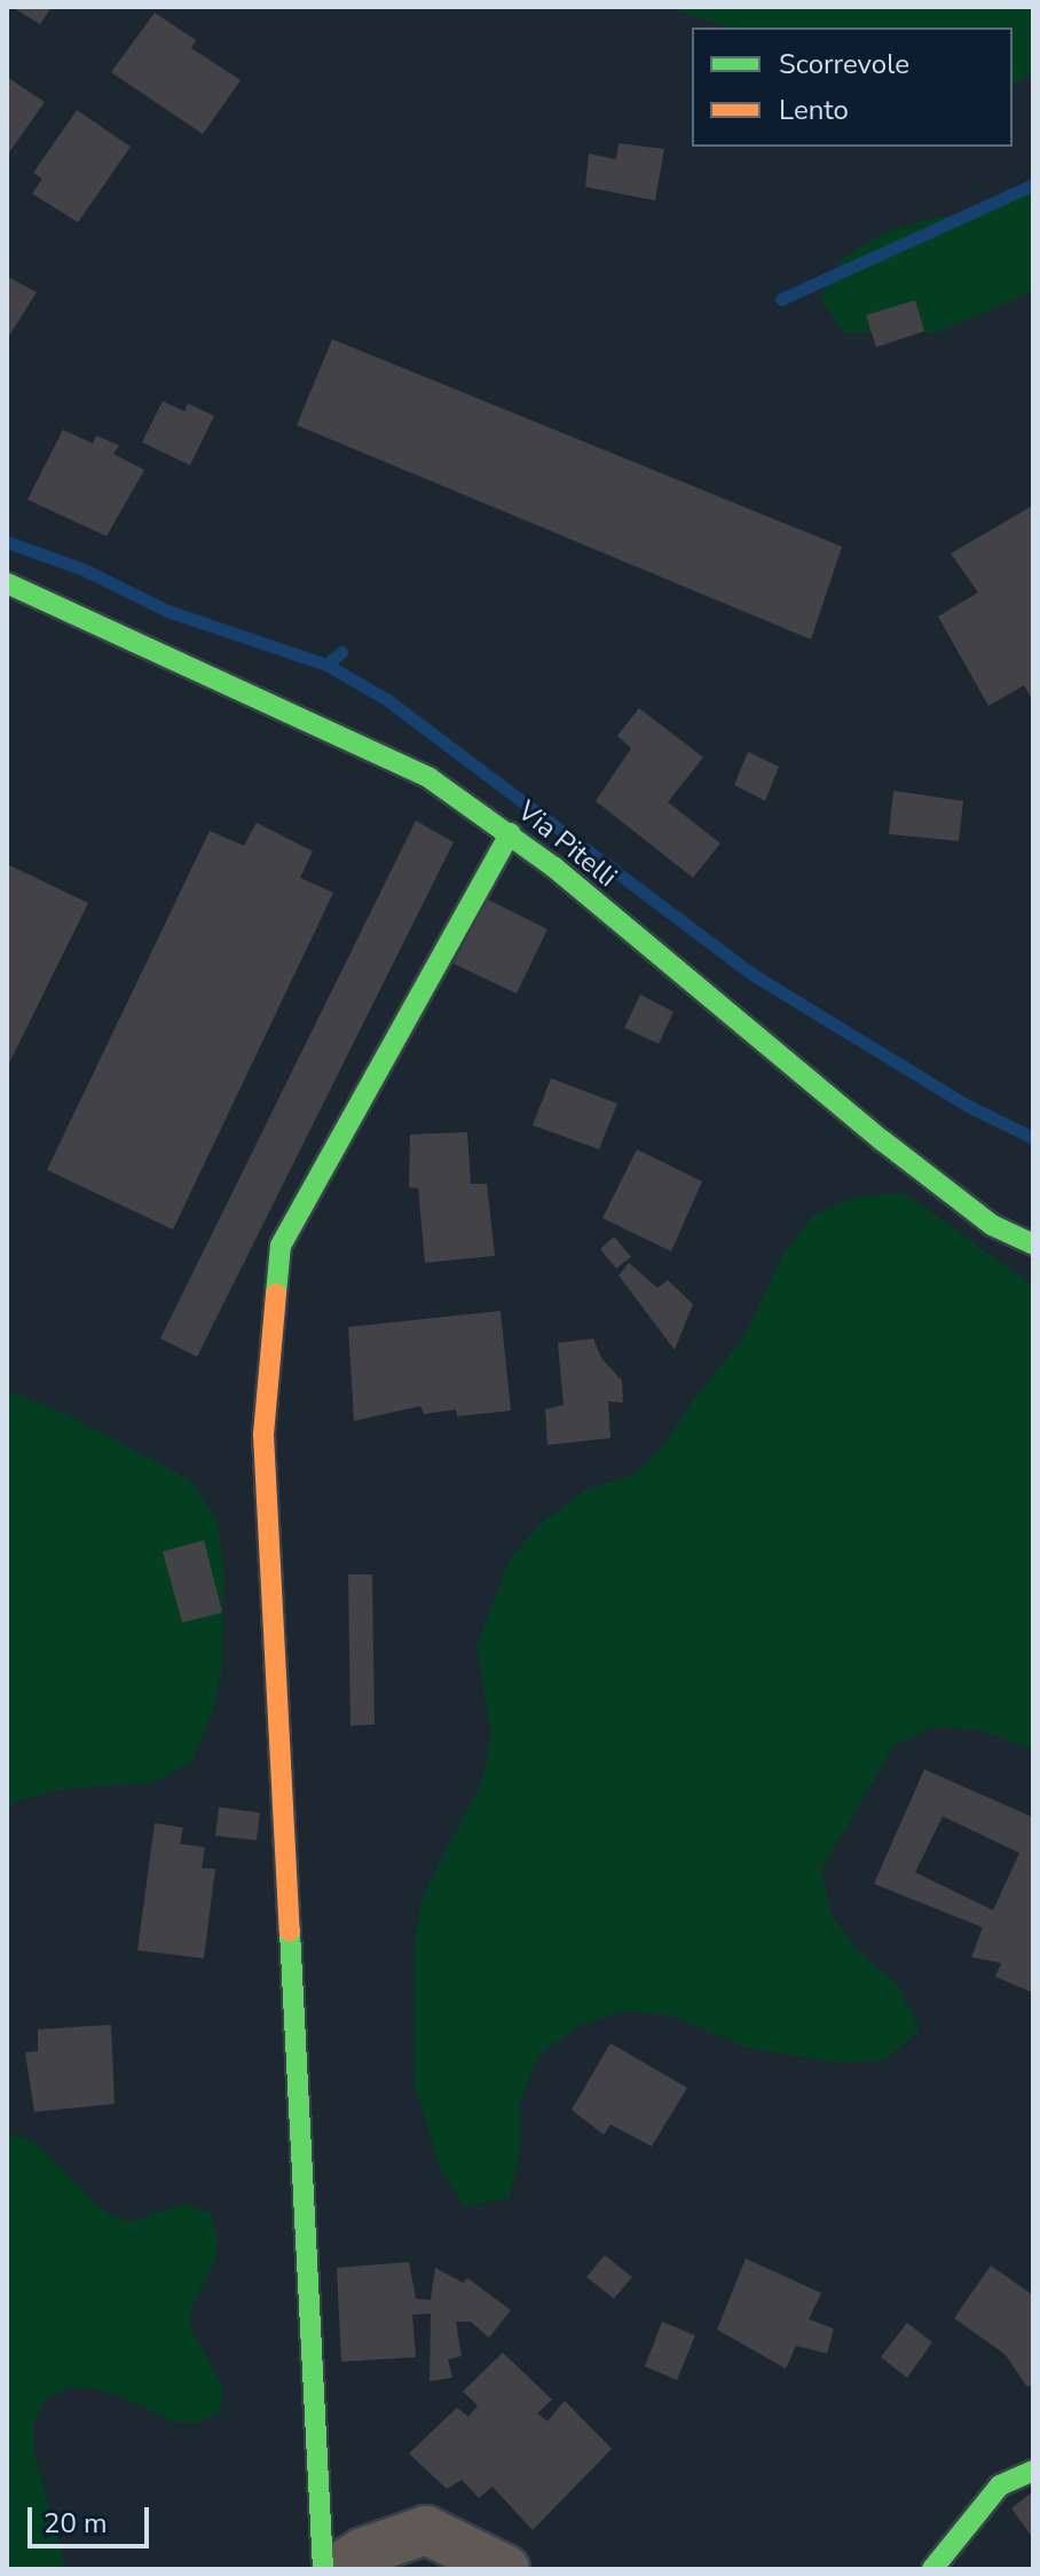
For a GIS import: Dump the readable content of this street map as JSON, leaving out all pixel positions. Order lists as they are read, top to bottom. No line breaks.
{"streets":{"street":["Via Pitelli"]},"legend":["Scorrevole","Lento"],"scale_bar":"20 m"}
